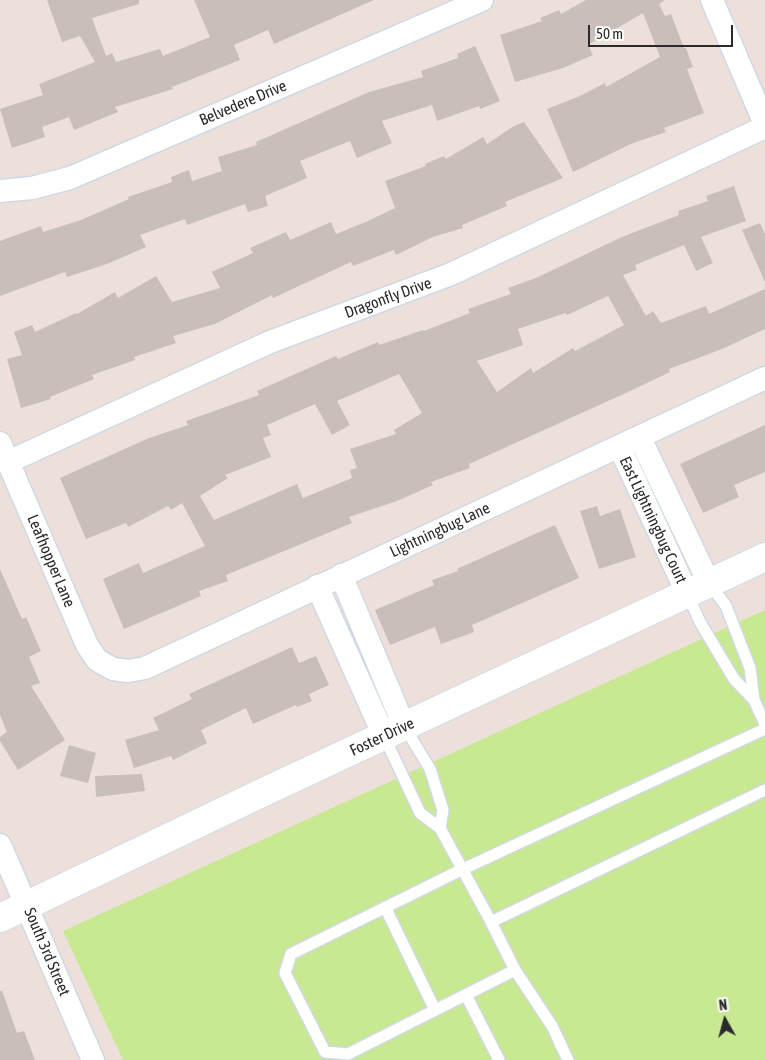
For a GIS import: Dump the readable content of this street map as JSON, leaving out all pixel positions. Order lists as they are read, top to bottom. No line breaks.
{"streets":{"street":["Belvedere Drive","Dragonfly Drive","East Lightningbug Court","Lightningbug Lane","Leafhopper Lane","Foster Drive","South 3rd Street"]},"crossings":[["Dragonfly Drive","Leafhopper Lane"],["East Lightningbug Court","Lightningbug Lane"],["East Lightningbug Court","Foster Drive"],["Lightningbug Lane","Leafhopper Lane"],["Foster Drive","South 3rd Street"]],"scale_bar":"50 m","north":"top"}
